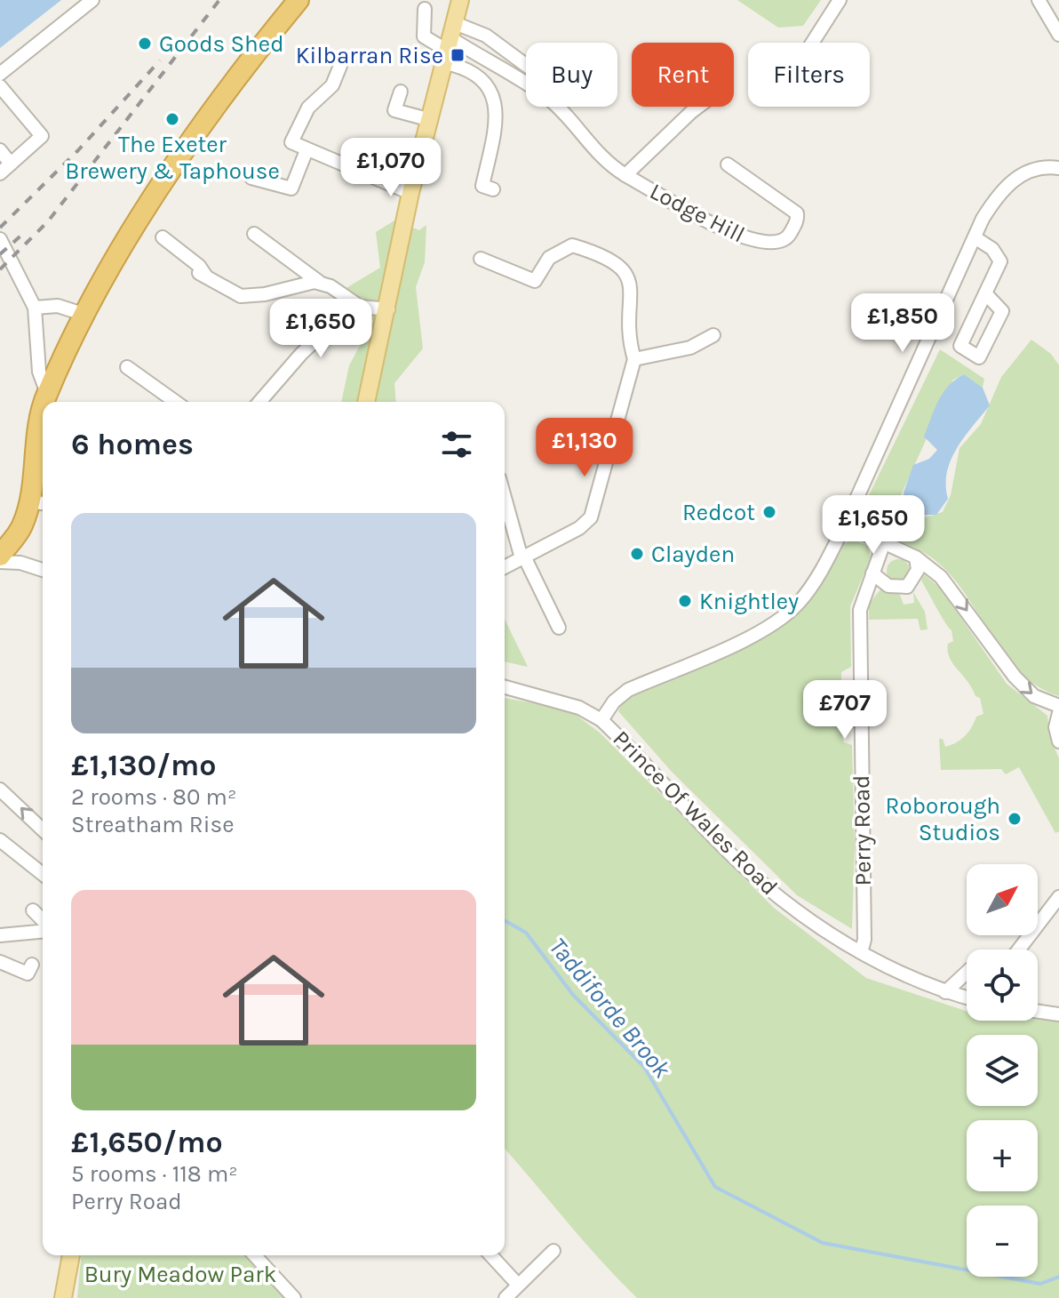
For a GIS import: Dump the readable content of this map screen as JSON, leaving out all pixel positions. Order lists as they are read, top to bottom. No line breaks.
{"streets":{"street":["Lodge Hill","Prince Of Wales Road","Perry Road"]},"crossings":[["Prince Of Wales Road","Perry Road"]],"water":["Taddiforde Brook"],"parks":["Bury Meadow Park"],"places":{"other":["Goods Shed","The Exeter Brewery & Taphouse","Redcot","Clayden","Knightley","Roborough Studios"],"transit":["Kilbarran Rise"]},"north":"top right","page":{"chip":["Buy","Rent","Filters"],"price":["£1,070","£1,850","£1,650","£1,130","£1,650","£707"],"heading":"6 homes","list":[{"name":"£1,130/mo","note":"2 rooms · 80 m² · Streatham Rise"},{"name":"£1,650/mo","note":"5 rooms · 118 m² · Perry Road"}],"map_buttons":["+","−"]}}
